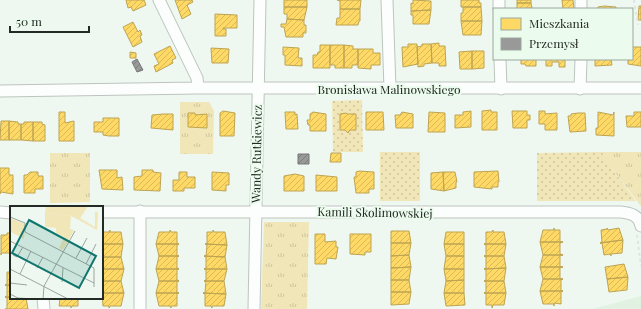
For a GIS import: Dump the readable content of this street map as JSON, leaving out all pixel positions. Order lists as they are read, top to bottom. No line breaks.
{"streets":{"street":["Bronisława Malinowskiego","Wandy Rutkiewicz","Kamili Skolimowskiej"]},"crossings":[["Bronisława Malinowskiego","Wandy Rutkiewicz"],["Wandy Rutkiewicz","Kamili Skolimowskiej"]],"legend":["Mieszkania","Przemysł"],"scale_bar":"50 m"}
